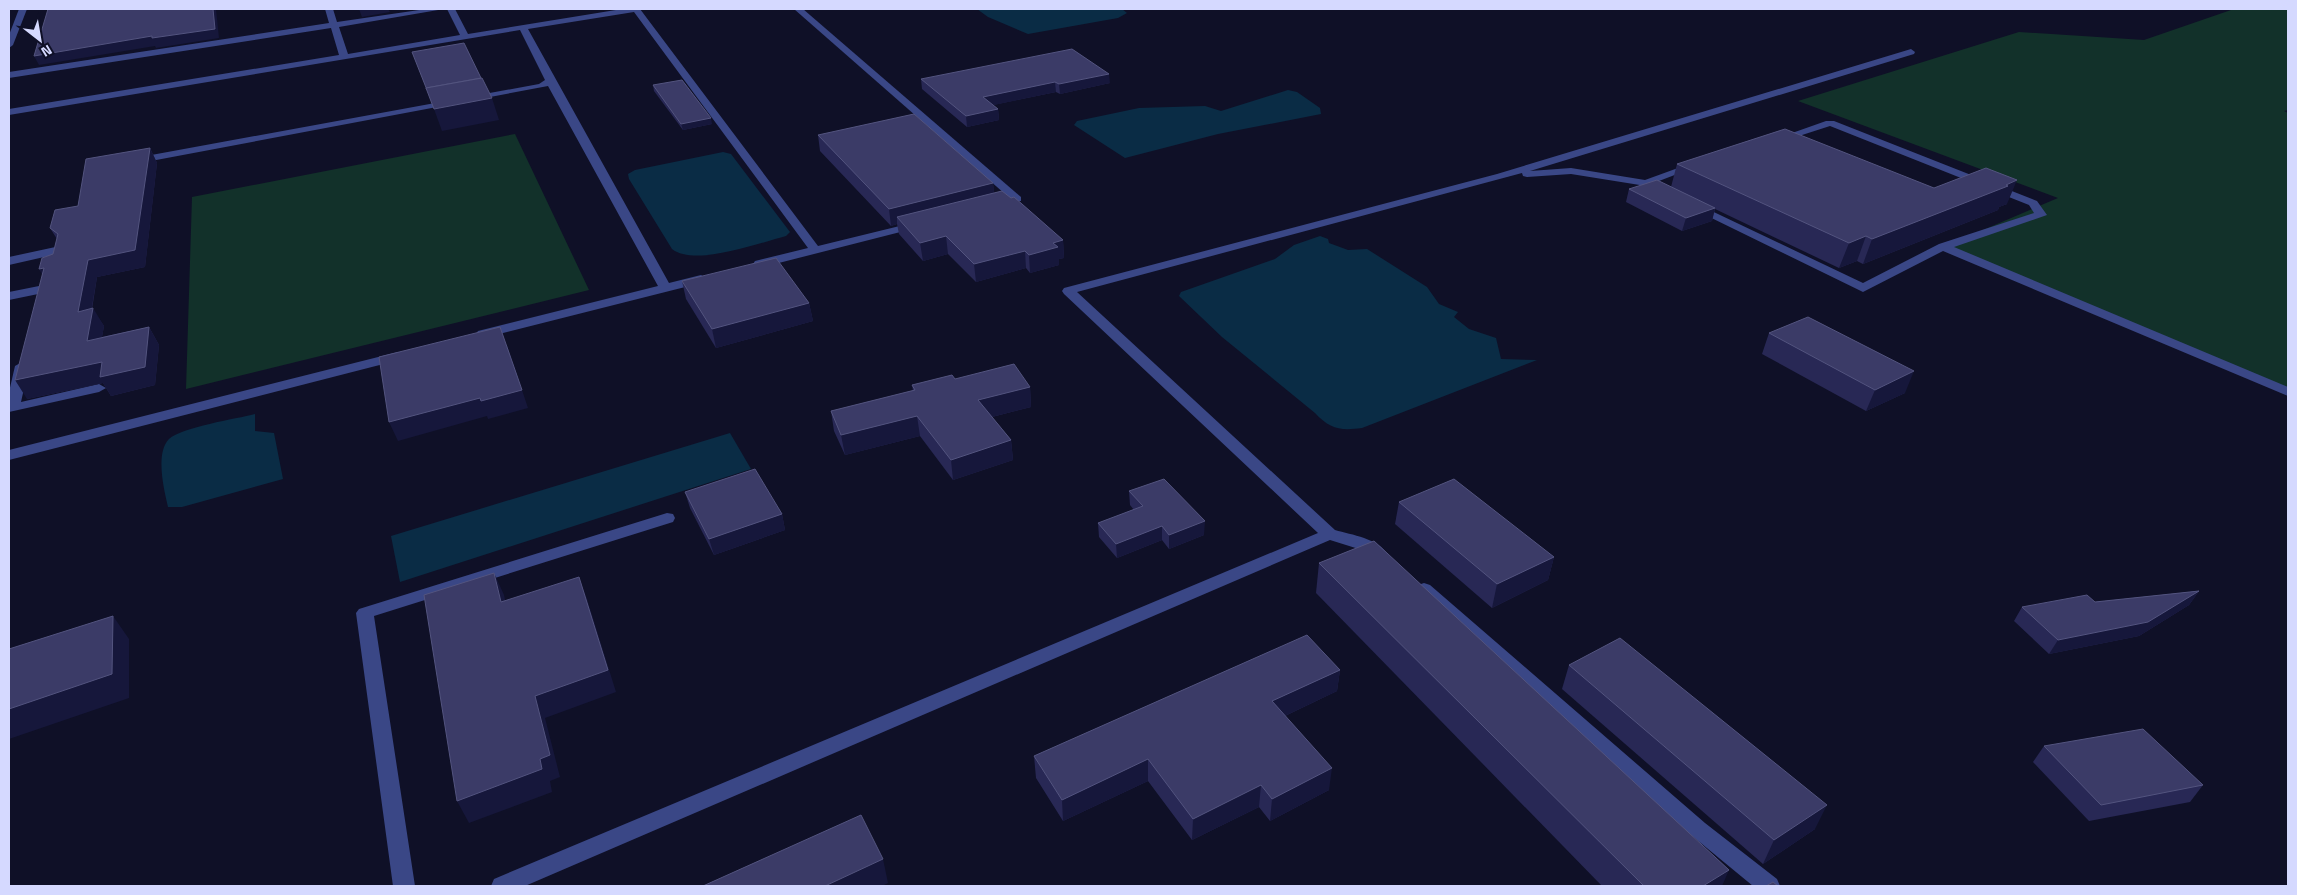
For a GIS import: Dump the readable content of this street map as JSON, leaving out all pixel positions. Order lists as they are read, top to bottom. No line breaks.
{"north":"bottom right"}
